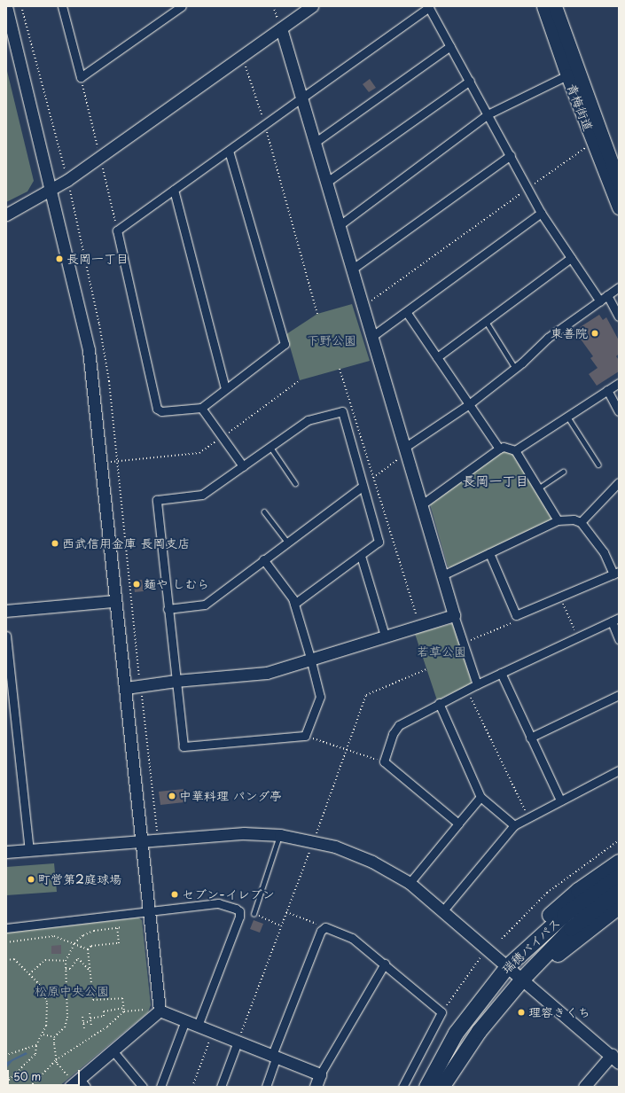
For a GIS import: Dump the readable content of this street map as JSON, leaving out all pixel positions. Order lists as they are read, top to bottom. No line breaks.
{"streets":{"highway":["瑞穂バイパス"],"main road":["青梅街道"]},"districts":["長岡一丁目"],"parks":["下野公園","若草公園","松原中央公園"],"places":["長岡一丁目","東善院","西武信用金庫 長岡支店","麺や しむら","中華料理 パンダ亭","町営第2庭球場","セブン-イレブン","理容きくち"],"scale_bar":"50 m"}
